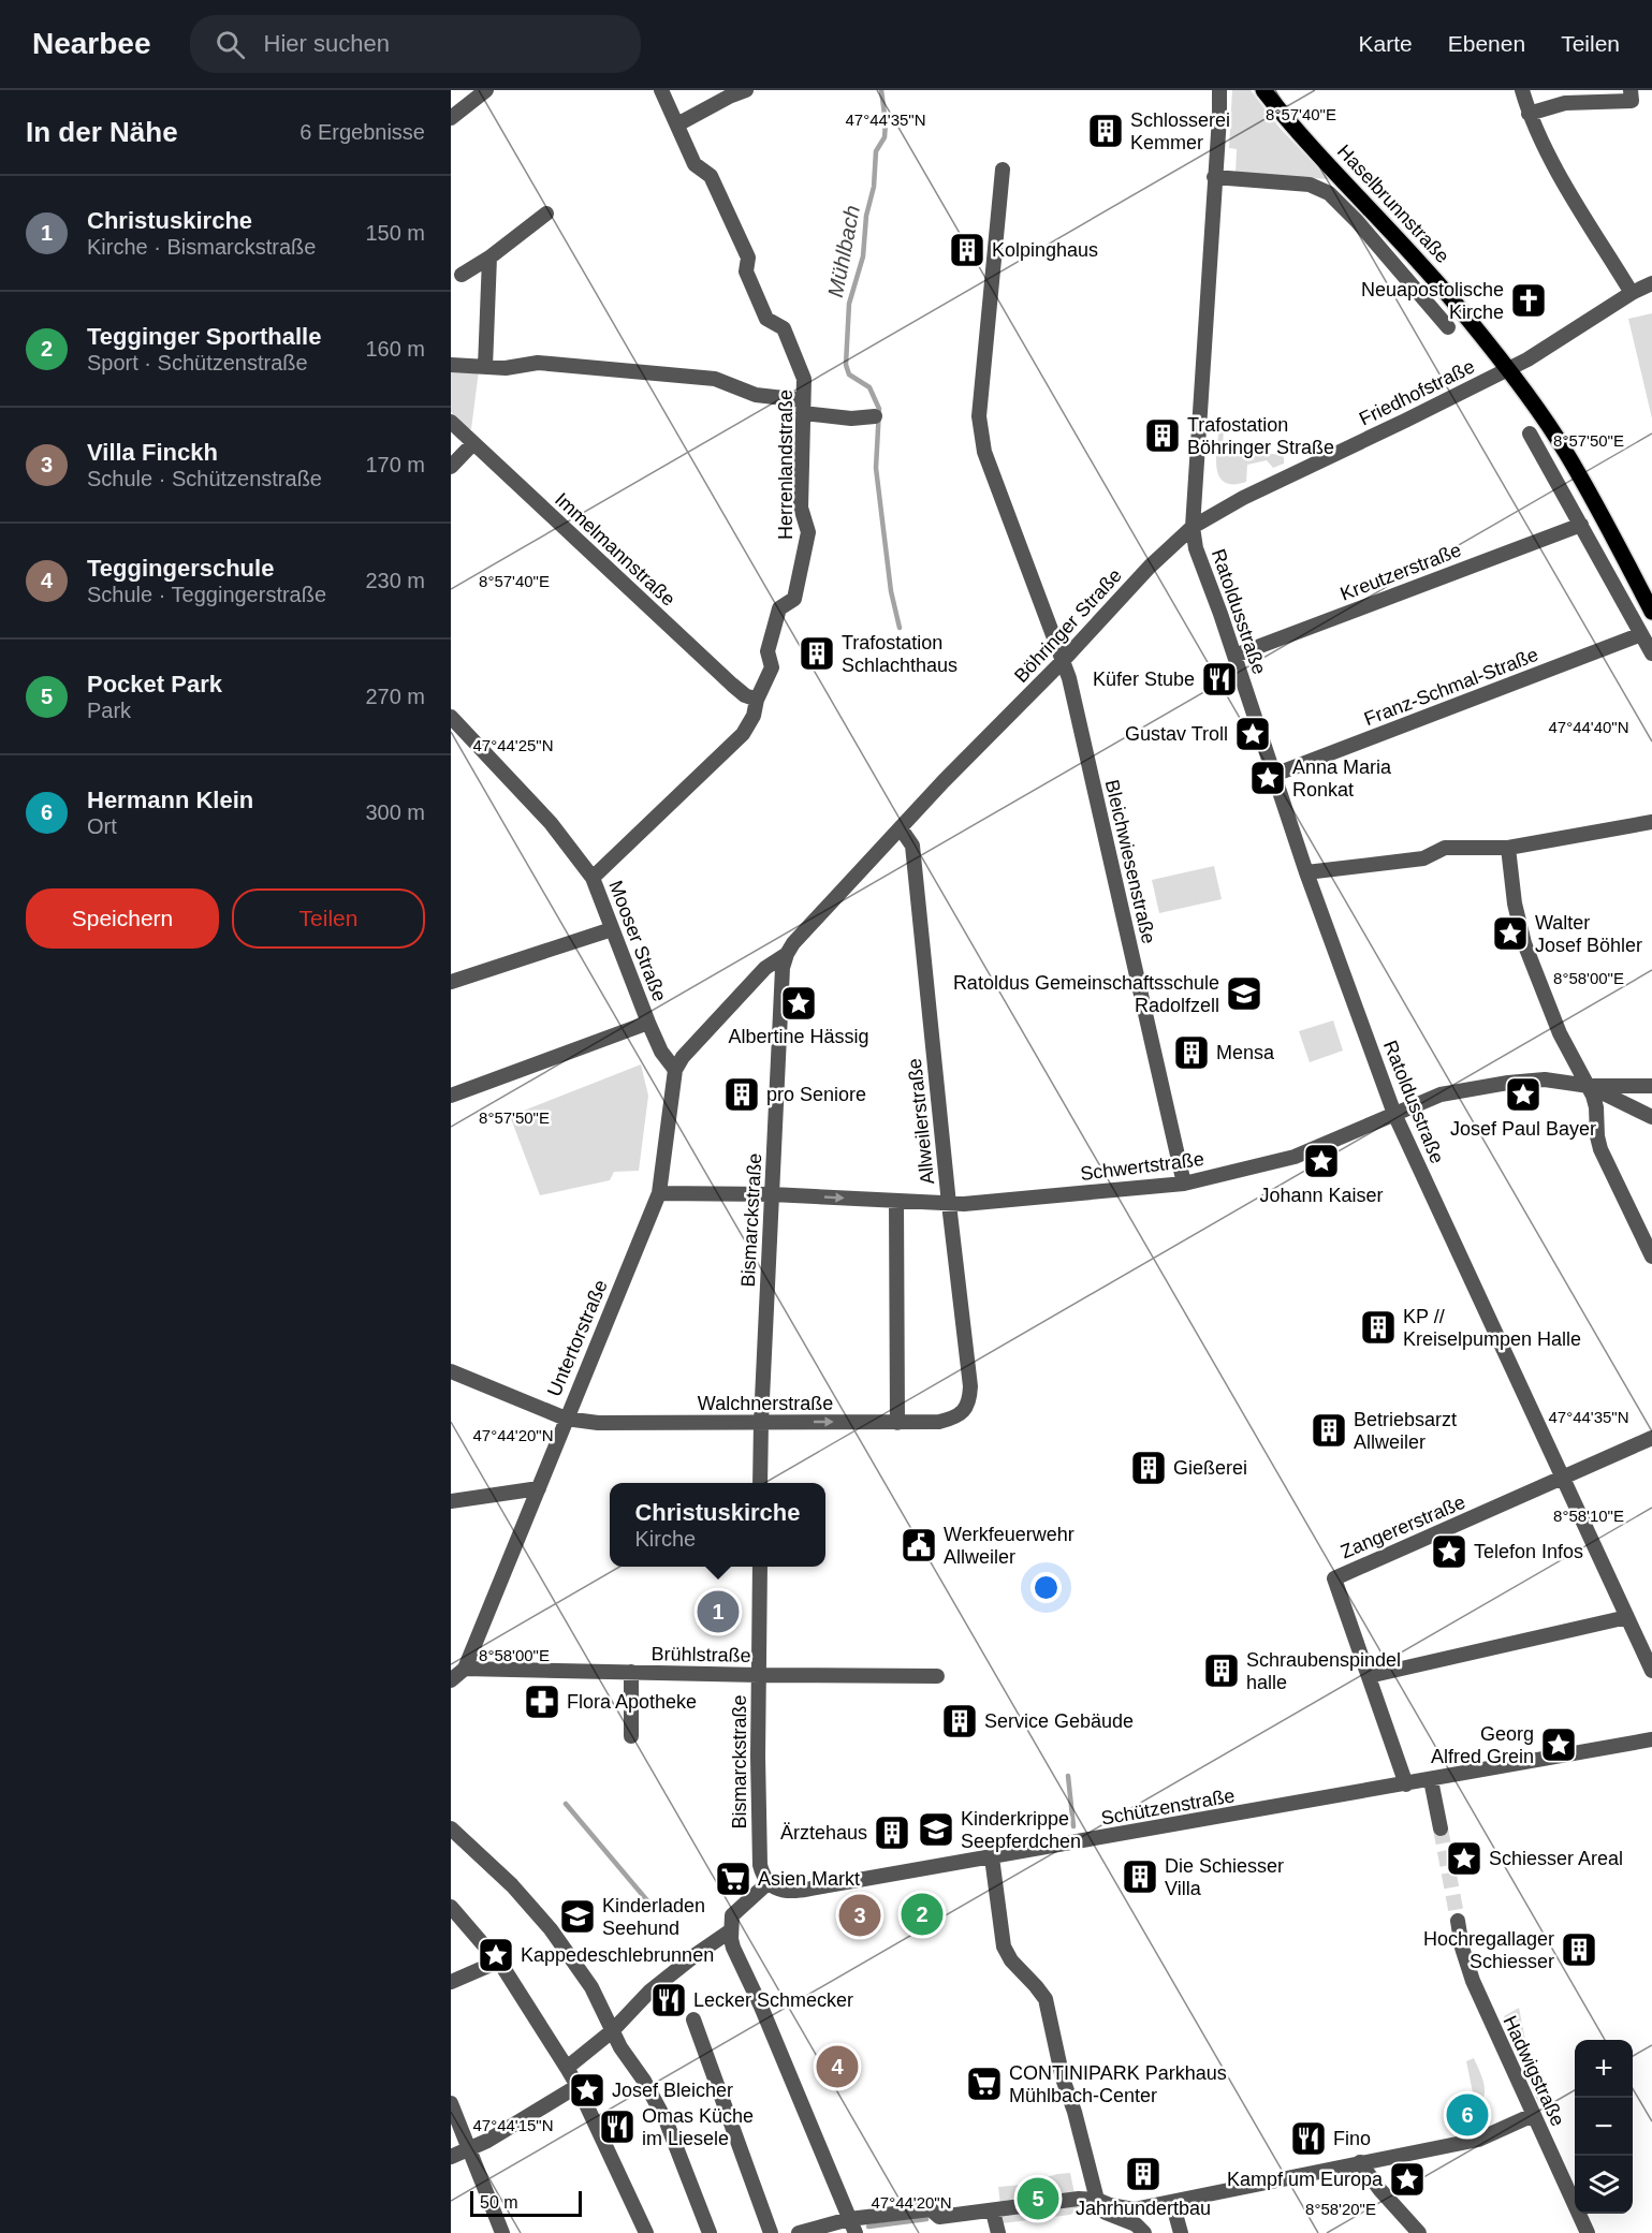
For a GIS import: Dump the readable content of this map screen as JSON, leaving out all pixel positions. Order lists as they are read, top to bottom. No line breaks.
{"streets":{"main road":["Haselbrunnstraße"],"street":["Friedhofstraße","Herrenlandstraße","Immelmannstraße","Kreutzerstraße","Ratoldusstraße","Böhringer Straße","Franz-Schmal-Straße","Bleichwiesenstraße","Mooser Straße","Allweilerstraße","Schwertstraße","Bismarckstraße","Untertorstraße","Walchnerstraße","Zangererstraße","Brühlstraße","Schützenstraße","Hadwigstraße"]},"crossings":[["Haselbrunnstraße","Friedhofstraße"],["Friedhofstraße","Ratoldusstraße"],["Friedhofstraße","Böhringer Straße"],["Herrenlandstraße","Immelmannstraße"],["Herrenlandstraße","Mooser Straße"],["Kreutzerstraße","Ratoldusstraße"],["Ratoldusstraße","Böhringer Straße"],["Ratoldusstraße","Franz-Schmal-Straße"],["Ratoldusstraße","Schwertstraße"],["Ratoldusstraße","Zangererstraße"],["Böhringer Straße","Bleichwiesenstraße"],["Böhringer Straße","Mooser Straße"],["Böhringer Straße","Allweilerstraße"],["Böhringer Straße","Bismarckstraße"],["Böhringer Straße","Untertorstraße"],["Bleichwiesenstraße","Schwertstraße"],["Mooser Straße","Untertorstraße"],["Allweilerstraße","Schwertstraße"],["Allweilerstraße","Walchnerstraße"],["Schwertstraße","Bismarckstraße"],["Schwertstraße","Untertorstraße"],["Bismarckstraße","Walchnerstraße"],["Bismarckstraße","Brühlstraße"],["Bismarckstraße","Schützenstraße"],["Untertorstraße","Walchnerstraße"],["Untertorstraße","Brühlstraße"],["Zangererstraße","Schützenstraße"]],"water":["Mühlbach"],"places":{"building":["Schlosserei Kemmer","Kolpinghaus","Trafostation Böhringer Straße","Trafostation Schlachthaus","Mensa","pro Seniore","KP // Kreiselpumpen Halle","Betriebsarzt Allweiler","Gießerei","Schraubenspindel halle","Service Gebäude","Ärztehaus","Die Schiesser Villa","Hochregallager Schiesser","Jahrhundertbau"],"church":["Neuapostolische Kirche"],"restaurant":["Küfer Stube","Lecker Schmecker","Omas Küche im Liesele","Fino"],"place":["Gustav Troll","Anna Maria Ronkat","Walter Josef Böhler","Albertine Hässig","Josef Paul Bayer","Johann Kaiser","Telefon Infos","Georg Alfred Grein","Schiesser Areal","Kappedeschlebrunnen","Josef Bleicher","Kampf um Europa"],"school or university":["Ratoldus Gemeinschaftsschule Radolfzell","Kinderkrippe Seepferdchen","Kinderladen Seehund"],"public building":["Werkfeuerwehr Allweiler"],"pharmacy":["Flora Apotheke"],"supermarket":["Asien Markt","CONTINIPARK Parkhaus Mühlbach-Center"]},"scale_bar":"50 m","page":{"header":"Nearbee","search":"Hier suchen","nav":["Karte","Ebenen","Teilen"],"heading":["In der Nähe","6 Ergebnisse"],"list":[{"mark":"1","name":"Christuskirche","note":"Kirche · Bismarckstraße","value":"150 m"},{"mark":"2","name":"Tegginger Sporthalle","note":"Sport · Schützenstraße","value":"160 m"},{"mark":"3","name":"Villa Finckh","note":"Schule · Schützenstraße","value":"170 m"},{"mark":"4","name":"Teggingerschule","note":"Schule · Teggingerstraße","value":"230 m"},{"mark":"5","name":"Pocket Park","note":"Park","value":"270 m"},{"mark":"6","name":"Hermann Klein","note":"Ort","value":"300 m"}],"buttons":["Speichern","Teilen"],"popup":["Christuskirche","Kirche"],"pins":["1","2","3","4","6","5"],"map_buttons":["+","−"],"scale":"50 m"},"coordinates":["8°57'40\"E","47°44'35\"N","8°57'50\"E","47°44'40\"N","47°44'25\"N","8°58'00\"E","47°44'20\"N","8°58'10\"E","47°44'15\"N","8°58'20\"E"]}
